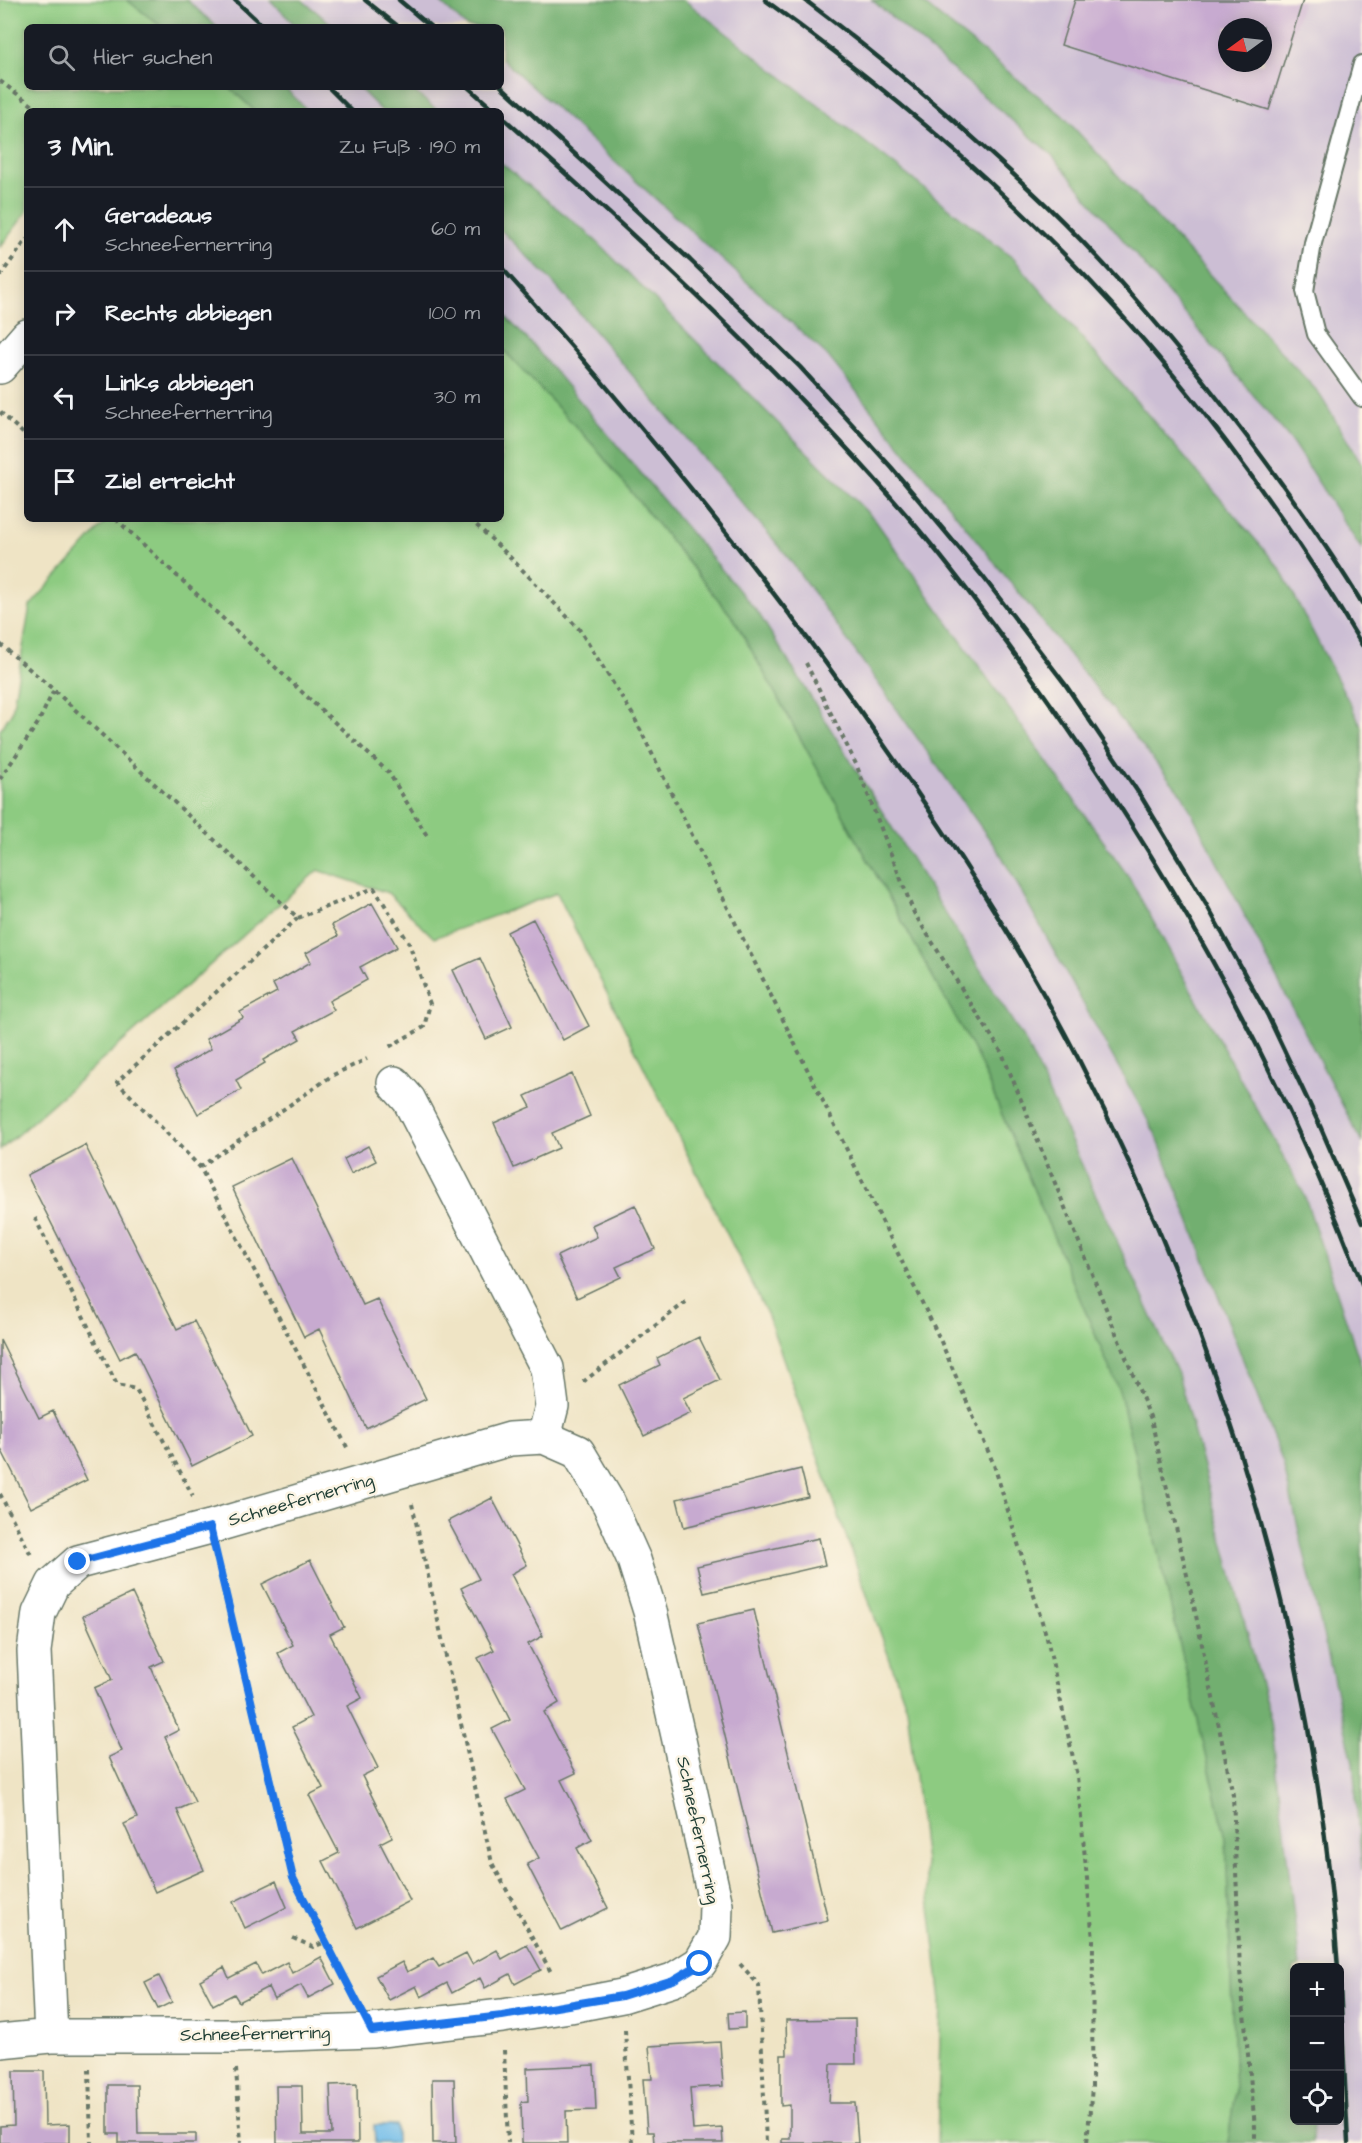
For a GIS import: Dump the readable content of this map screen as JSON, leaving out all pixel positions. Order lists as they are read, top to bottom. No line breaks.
{"streets":{"street":["Schneefernerring"]},"north":"left","page":{"search":"Hier suchen","heading":["3 Min.","Zu Fuß · 190 m"],"list":[["Geradeaus","Schneefernerring","60 m"],["Rechts abbiegen","100 m"],["Links abbiegen","Schneefernerring","30 m"],"Ziel erreicht"],"map_buttons":["+","−"]}}
